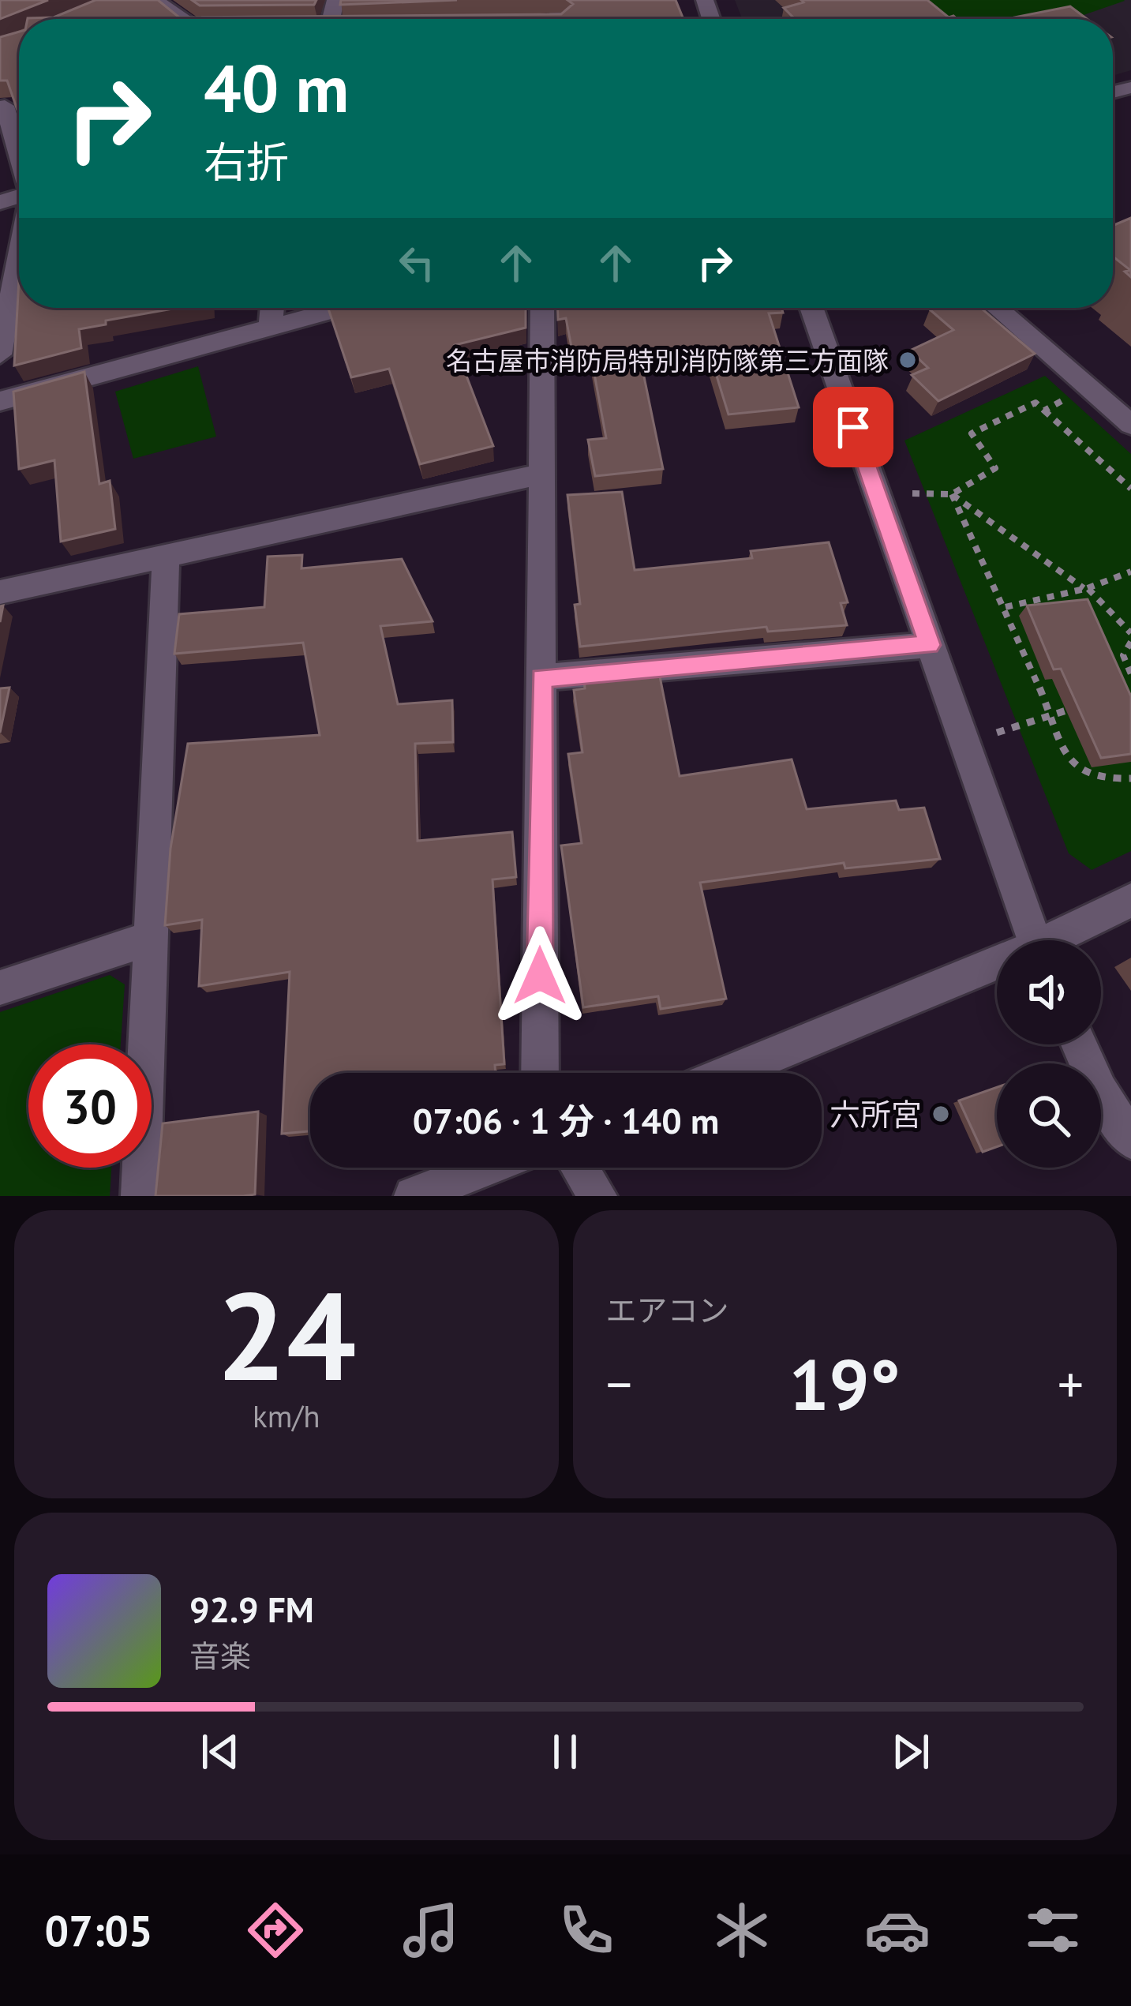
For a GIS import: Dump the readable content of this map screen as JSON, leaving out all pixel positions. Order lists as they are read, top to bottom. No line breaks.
{"places":["名古屋市消防局特別消防隊第三方面隊","六所宮"],"page":{"turn":["40 m","右折"],"limit":"30","trip":"07:06 · 1 分 · 140 m","tile":[["24","km/h"],"エアコン"],"heat":["−","19°","+"],"song":["92.9 FM","音楽"],"tabs":"07:05"}}
